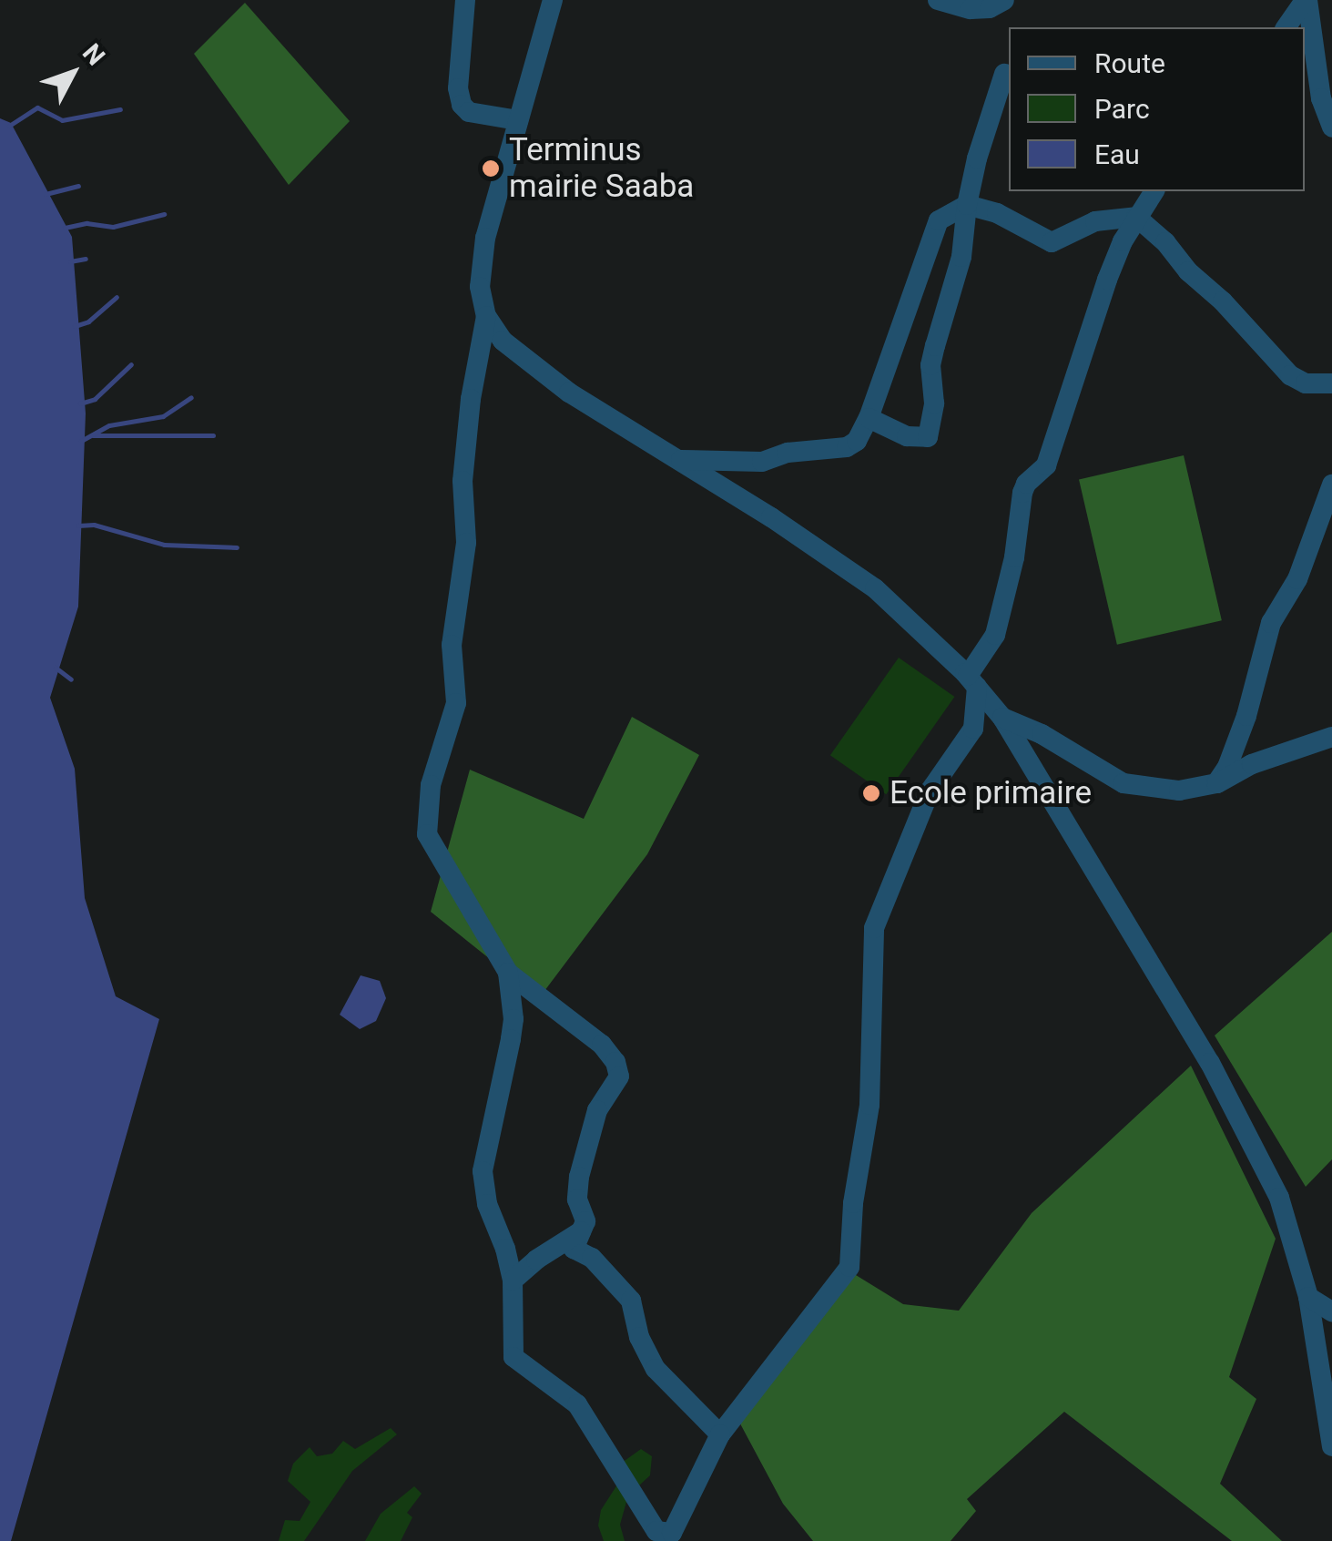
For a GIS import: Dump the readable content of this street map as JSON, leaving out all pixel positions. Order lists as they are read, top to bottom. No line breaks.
{"places":["Terminus mairie Saaba","Ecole primaire"],"legend":["Route","Parc","Eau"],"north":"top right"}
